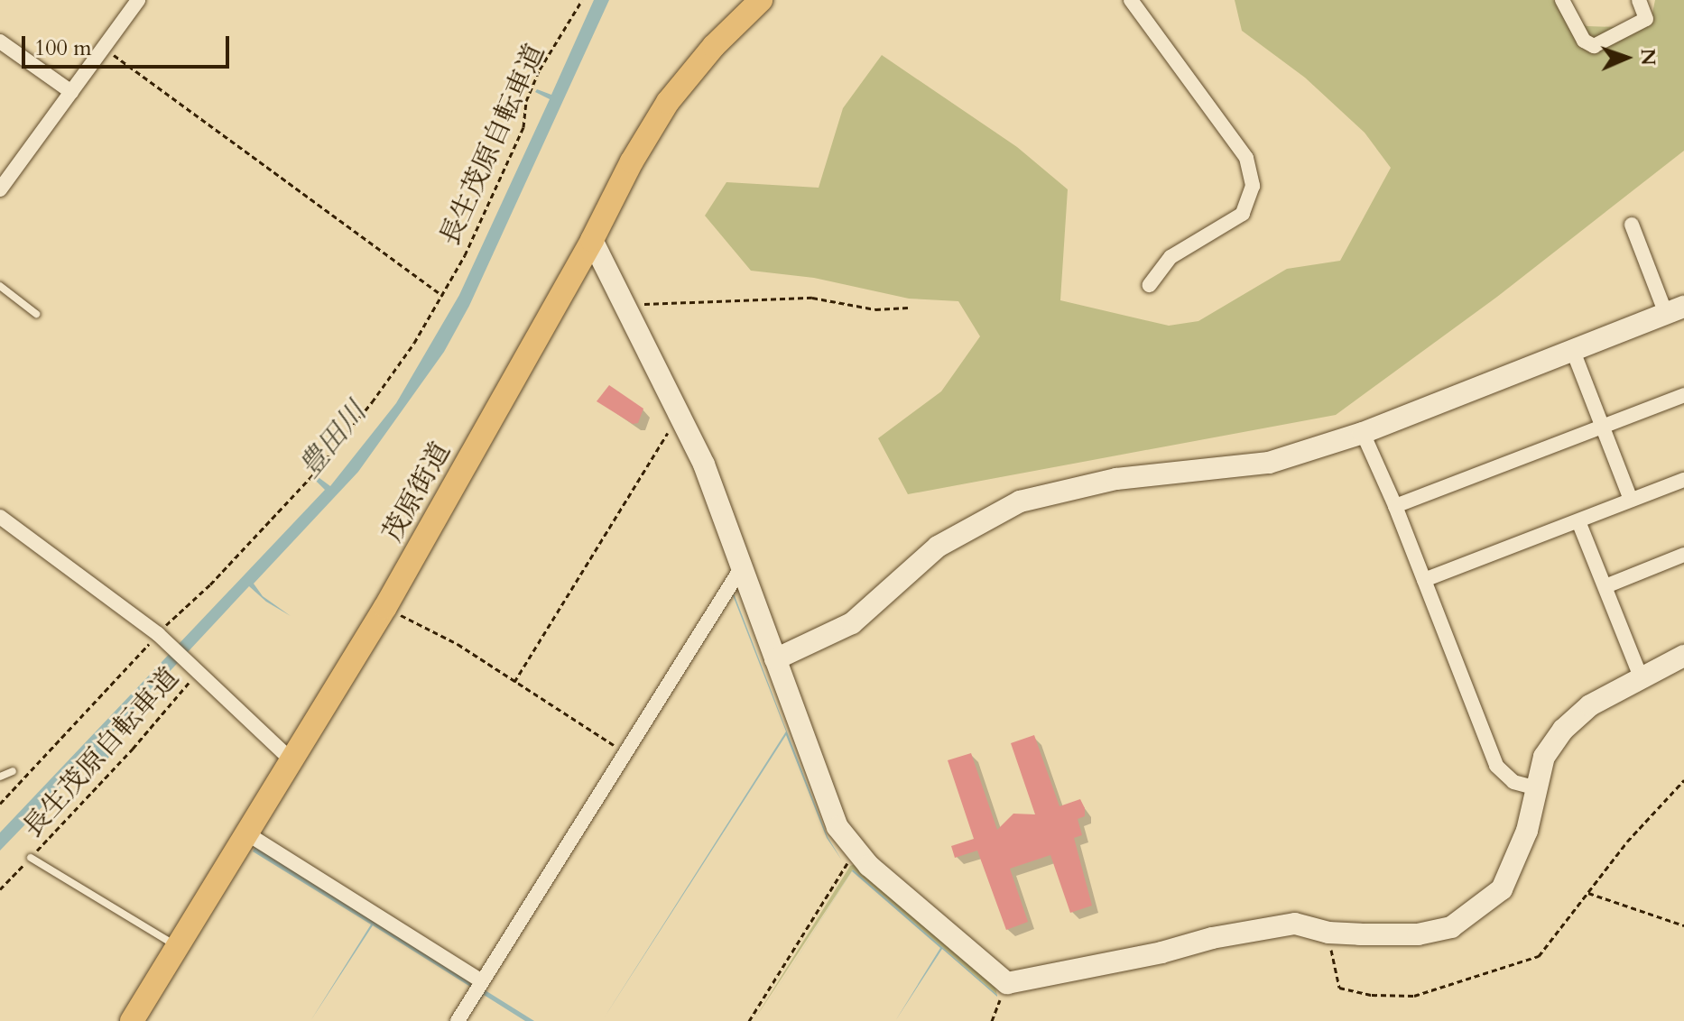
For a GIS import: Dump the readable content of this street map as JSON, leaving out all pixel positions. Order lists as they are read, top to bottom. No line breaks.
{"streets":{"main road":["茂原街道"],"path":["長生茂原自転車道"]},"water":["豊田川"],"scale_bar":"100 m","north":"right"}
